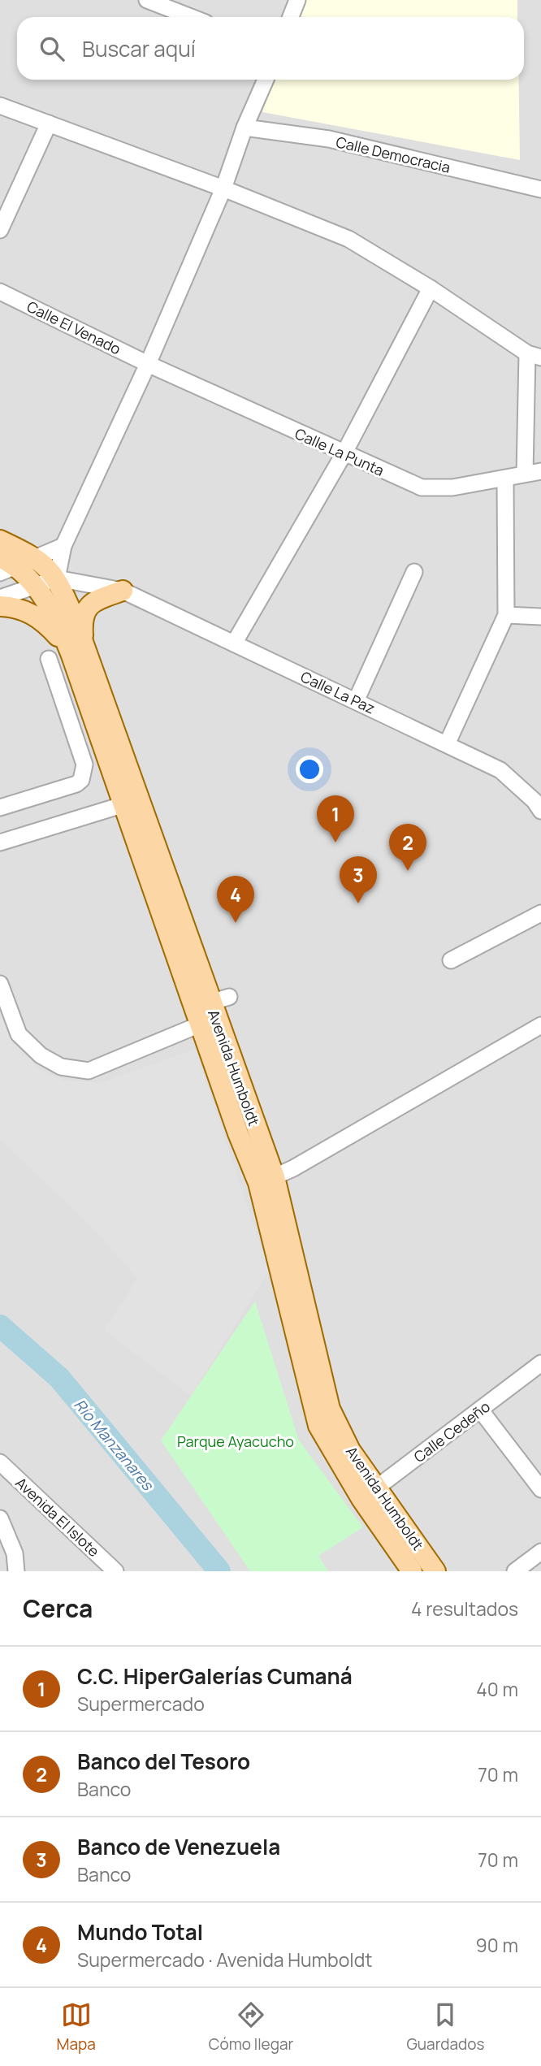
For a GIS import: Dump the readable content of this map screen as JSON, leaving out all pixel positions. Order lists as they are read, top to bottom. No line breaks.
{"streets":{"main road":["Avenida Humboldt"],"street":["Calle Democracia","Calle El Venado","Calle La Punta","Calle La Paz","Calle Cedeño","Avenida El Islote"]},"crossings":[["Calle El Venado","Calle La Punta"],["Calle La Paz","Avenida Humboldt"],["Avenida Humboldt","Calle Cedeño"]],"water":["Río Manzanares"],"parks":["Parque Ayacucho"],"page":{"search":"Buscar aquí","pins":["1","2","3","4"],"heading":["Cerca","4 resultados"],"list":[{"mark":"1","name":"C.C. HiperGalerías Cumaná","note":"Supermercado","value":"40 m"},{"mark":"2","name":"Banco del Tesoro","note":"Banco","value":"70 m"},{"mark":"3","name":"Banco de Venezuela","note":"Banco","value":"70 m"},{"mark":"4","name":"Mundo Total","note":"Supermercado · Avenida Humboldt","value":"90 m"}],"nav":["Mapa","Cómo llegar","Guardados"]}}
